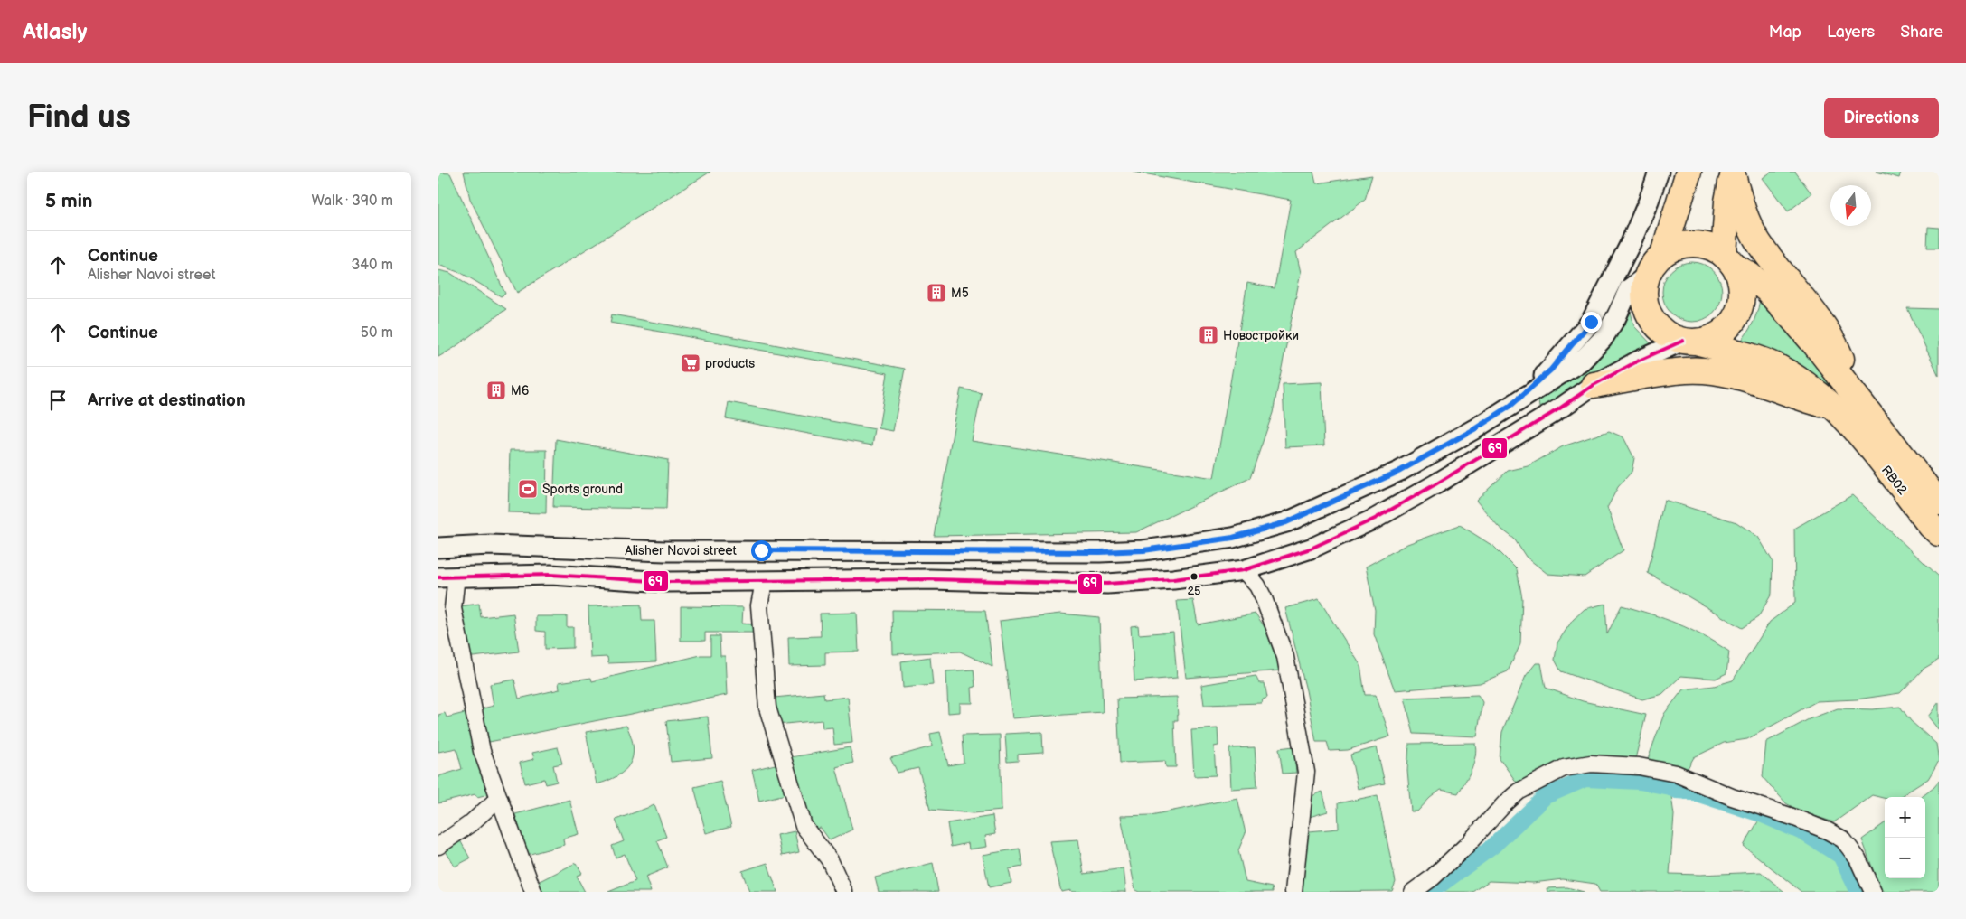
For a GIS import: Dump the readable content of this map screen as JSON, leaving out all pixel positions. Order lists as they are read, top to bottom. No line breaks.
{"streets":{"highway":["RB02"],"street":["Alisher Navoi street"]},"crossings":[["RB02","Alisher Navoi street"]],"places":{"building":["М5","Новостройки","М6"],"supermarket":["products"],"sports":["Sports ground"],"other":["25"]},"lines":["transit line 69"],"north":"bottom","page":{"header":"Atlasly","nav":["Map","Layers","Share"],"buttons":"Directions","title":"Find us","heading":["5 min","Walk · 390 m"],"list":[["Continue","Alisher Navoi street","340 m"],["Continue","50 m"],"Arrive at destination"],"map_buttons":["+","−"]}}
